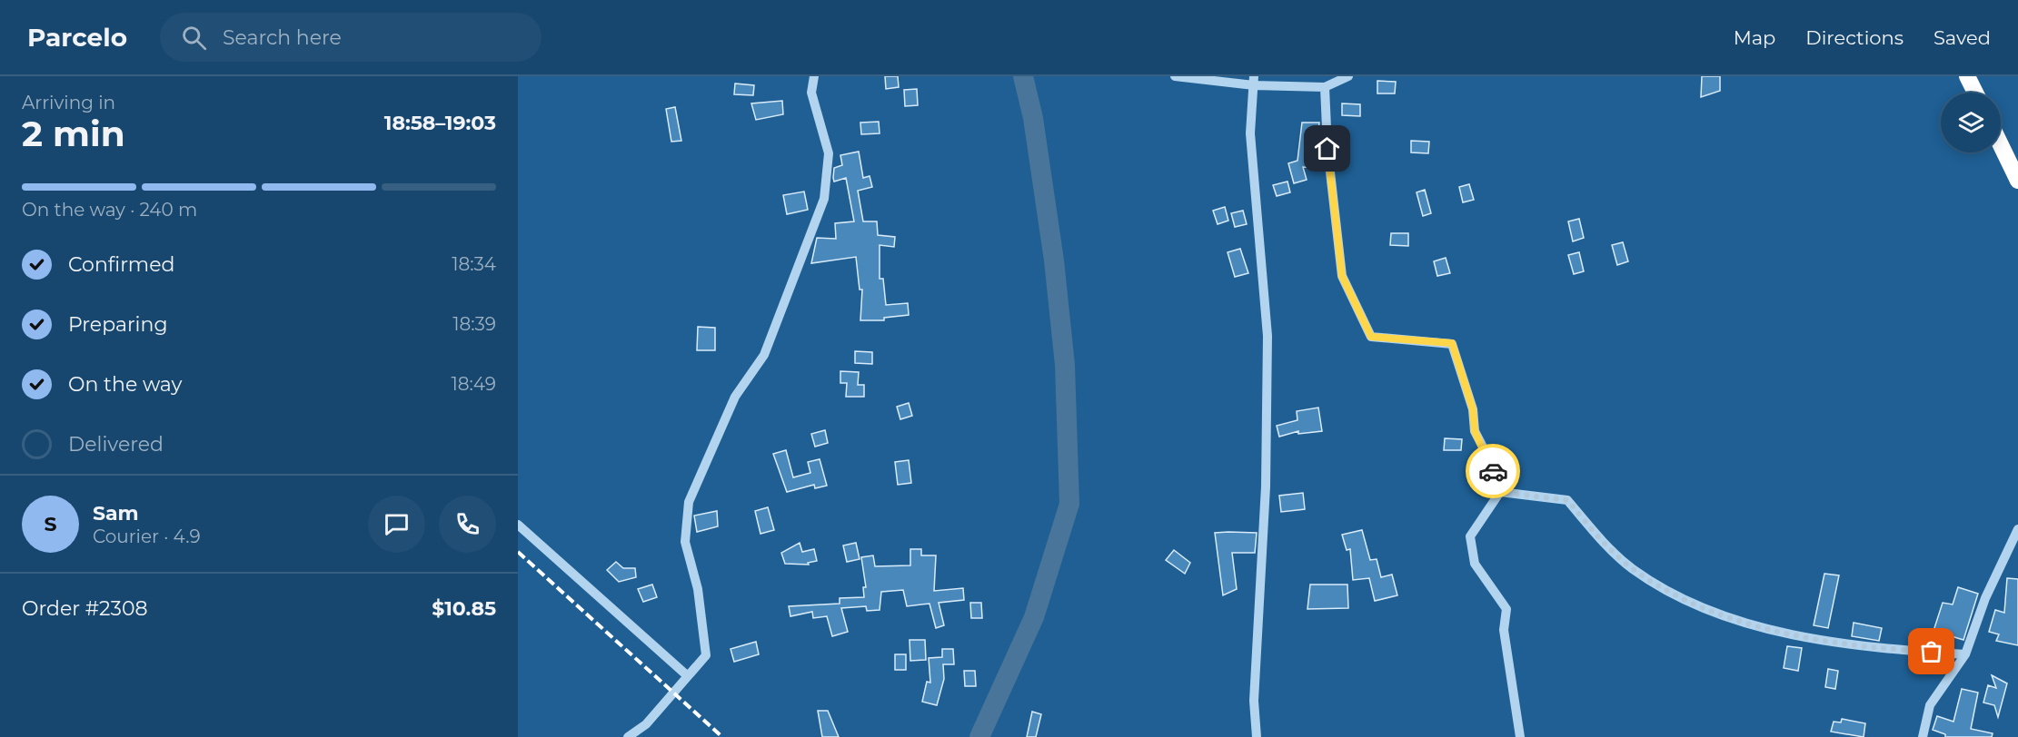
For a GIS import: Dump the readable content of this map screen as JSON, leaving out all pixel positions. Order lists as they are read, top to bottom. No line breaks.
{"page":{"header":"Parcelo","search":"Search here","nav":["Map","Directions","Saved"],"heading":["2 min","Arriving in","18:58–19:03"],"panel":["Sam","Courier · 4.9","Order #2308","$10.85"],"bar":"On the way · 240 m","list":[["Confirmed","18:34"],["Preparing","18:39"],["On the way","18:49"],"Delivered"],"round":"S"}}
